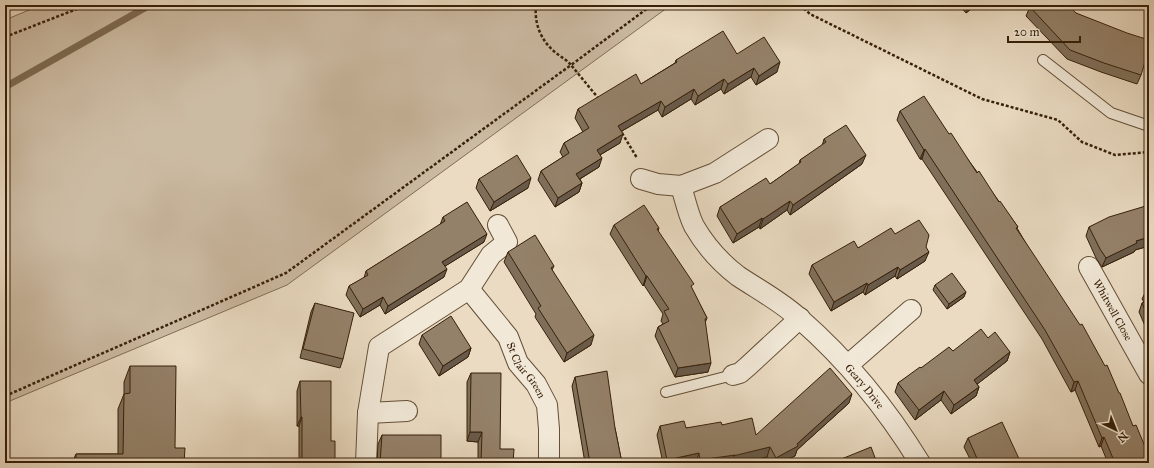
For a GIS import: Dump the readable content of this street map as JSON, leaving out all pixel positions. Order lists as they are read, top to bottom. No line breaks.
{"streets":{"street":["Whitwell Close","St Clair Green","Geary Drive"]},"scale_bar":"20 m","north":"bottom right"}
